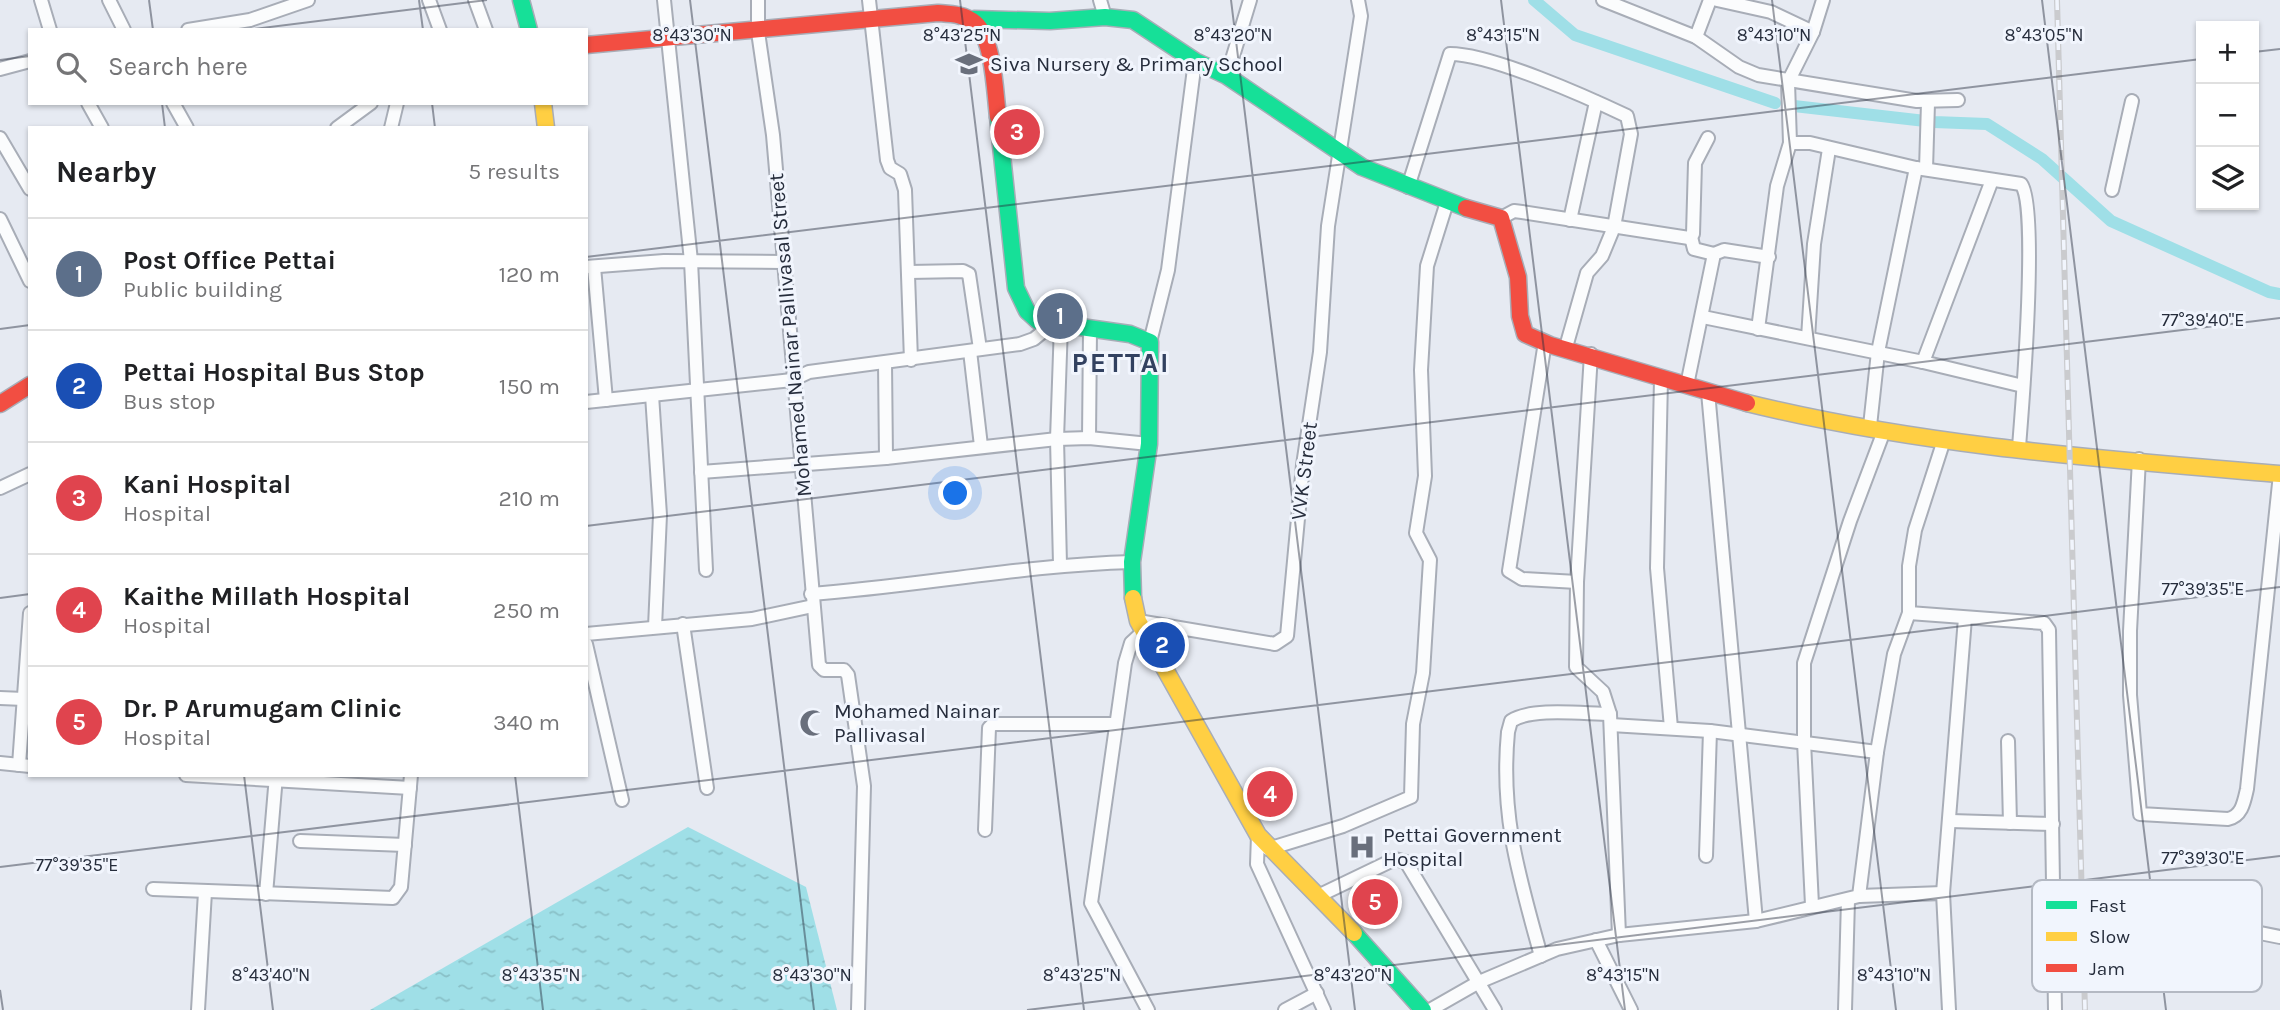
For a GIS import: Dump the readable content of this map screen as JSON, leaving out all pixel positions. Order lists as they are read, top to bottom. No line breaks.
{"streets":{"street":["Mohamed Nainar Pallivasal Street","VVK Street"]},"districts":["PETTAI"],"places":{"school or university":["Siva Nursery & Primary School"],"mosque":["Mohamed Nainar Pallivasal"],"hospital":["Pettai Government Hospital"]},"legend":["Fast","Slow","Jam"],"page":{"map_buttons":["+","−"],"search":"Search here","pins":["3","1","2","4","5"],"heading":["Nearby","5 results"],"list":[{"mark":"1","name":"Post Office Pettai","note":"Public building","value":"120 m"},{"mark":"2","name":"Pettai Hospital Bus Stop","note":"Bus stop","value":"150 m"},{"mark":"3","name":"Kani Hospital","note":"Hospital","value":"210 m"},{"mark":"4","name":"Kaithe Millath Hospital","note":"Hospital","value":"250 m"},{"mark":"5","name":"Dr. P Arumugam Clinic","note":"Hospital","value":"340 m"}]},"coordinates":["8°43'30\"N","8°43'25\"N","8°43'20\"N","8°43'15\"N","8°43'10\"N","8°43'05\"N","77°39'40\"E","77°39'35\"E","77°39'30\"E","8°43'40\"N","8°43'35\"N"]}
